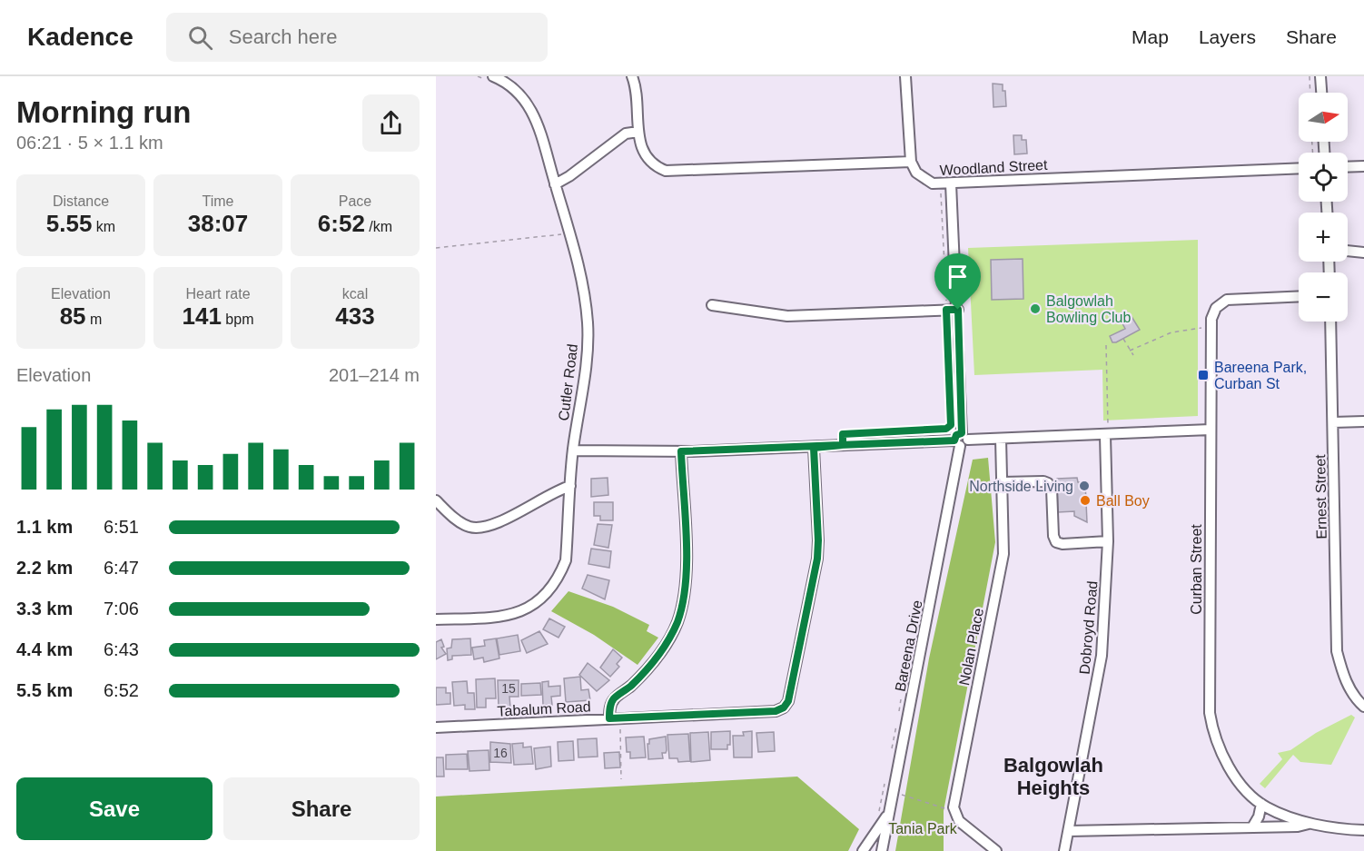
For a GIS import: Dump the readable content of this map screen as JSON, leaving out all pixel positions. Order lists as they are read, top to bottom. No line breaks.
{"streets":{"street":["Woodland Street","Cutler Road","Ernest Street","Curban Street","Dobroyd Road","Bareena Drive","Nolan Place","Tabalum Road"]},"crossings":[["Woodland Street","Bareena Drive"]],"districts":["Balgowlah Heights"],"parks":["Tania Park"],"places":{"other":["Balgowlah Bowling Club","Northside Living","Ball Boy"],"transit":["Bareena Park, Curban St"]},"house_numbers":["15","16"],"north":"right","page":{"header":"Kadence","search":"Search here","nav":["Map","Layers","Share"],"heading":["Morning run","06:21 · 5 × 1.1 km"],"map_buttons":["+","−"],"stats":[["Distance","5.55 km"],["Time","38:07"],["Pace","6:52 /km"],["Elevation","85 m"],["Heart rate","141 bpm"],["kcal","433"]],"chart":["Elevation","201–214 m"],"list":[{"name":"1.1 km","note":"6:51"},{"name":"2.2 km","note":"6:47"},{"name":"3.3 km","note":"7:06"},{"name":"4.4 km","note":"6:43"},{"name":"5.5 km","note":"6:52"}],"buttons":["Save","Share"]}}
